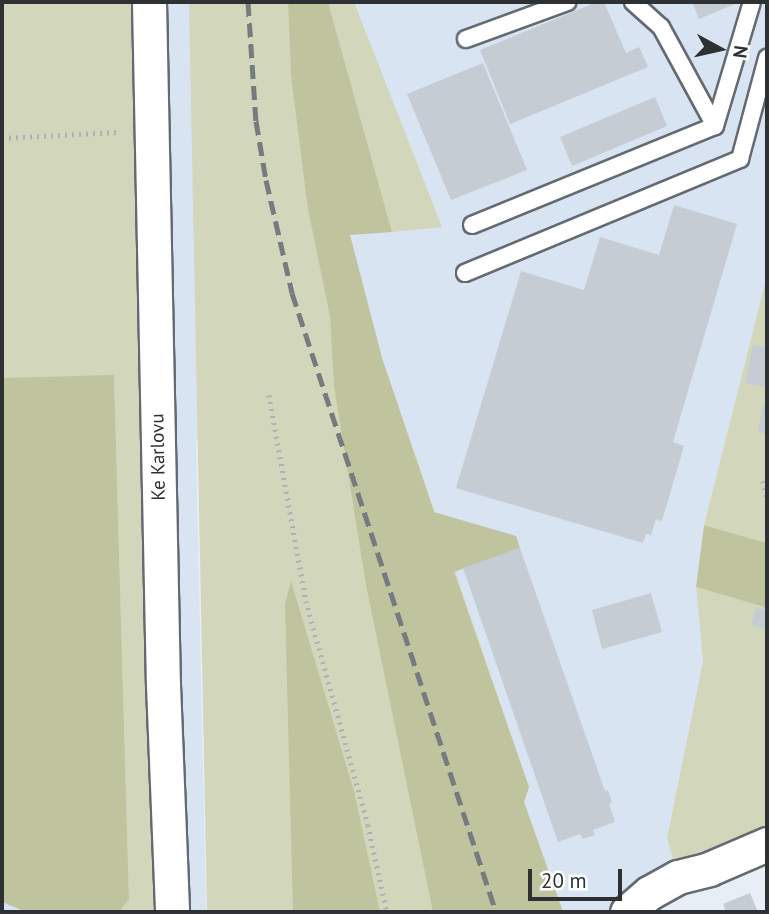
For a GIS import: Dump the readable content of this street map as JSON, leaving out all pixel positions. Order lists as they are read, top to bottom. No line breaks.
{"streets":{"street":["Ke Karlovu"]},"scale_bar":"20 m","north":"right"}
